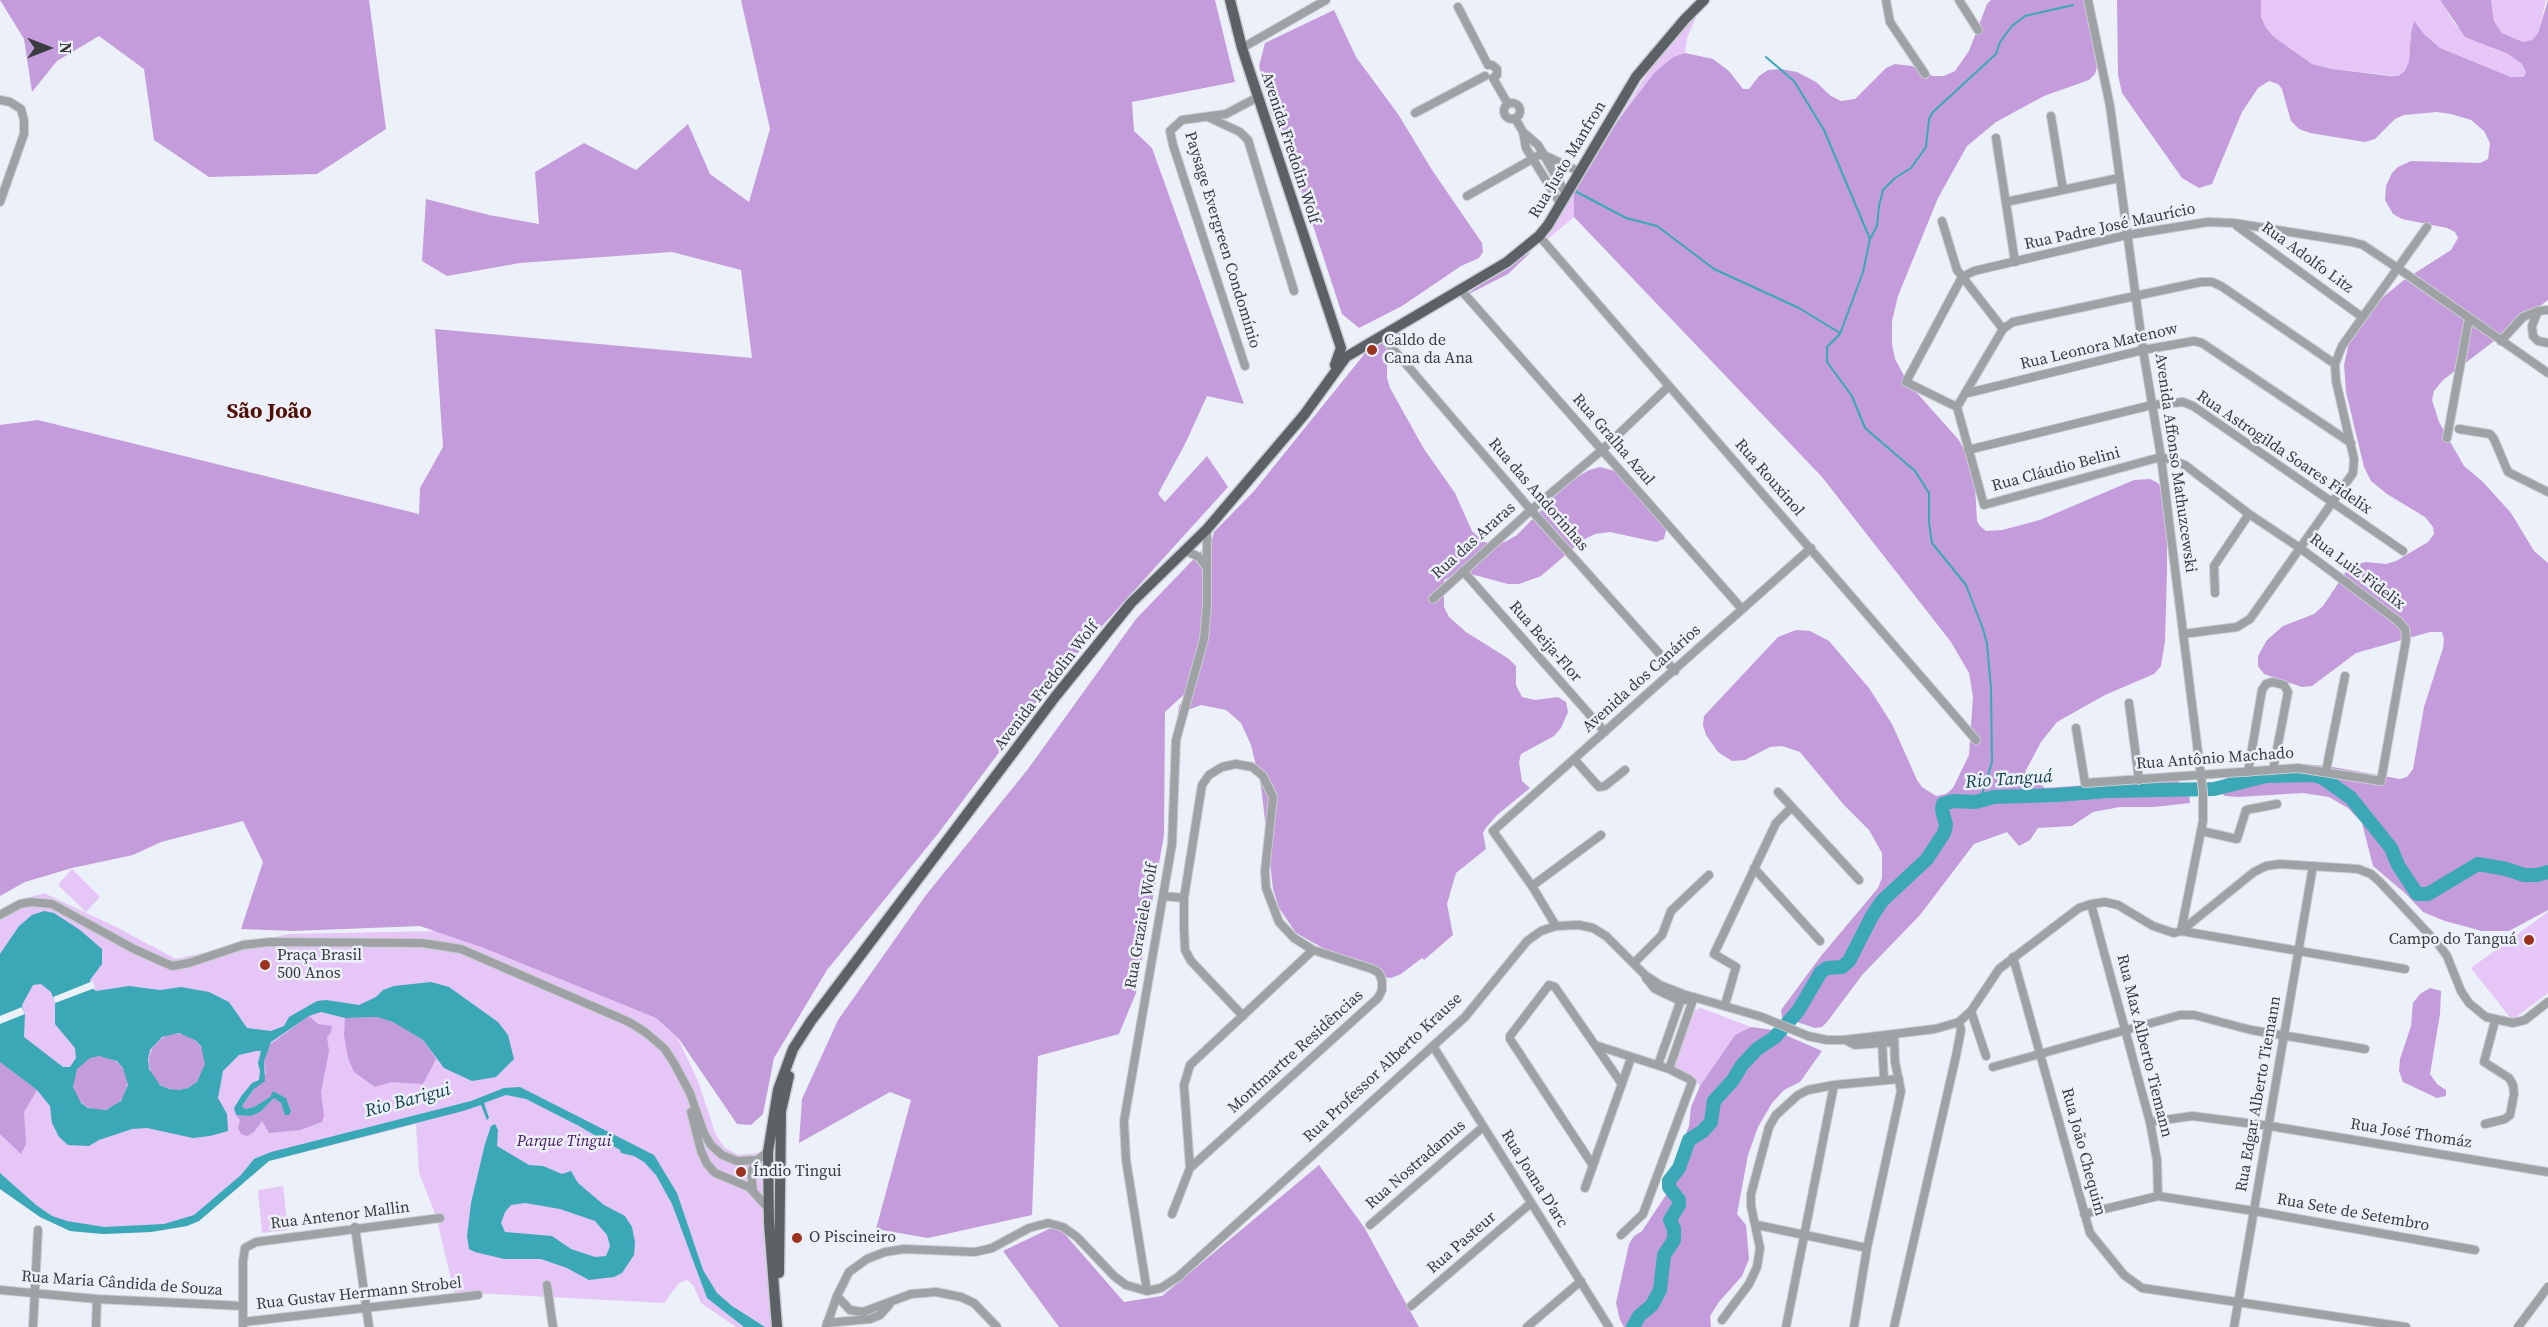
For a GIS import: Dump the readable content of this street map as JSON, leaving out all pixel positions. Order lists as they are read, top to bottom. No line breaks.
{"streets":{"main road":["Avenida Fredolin Wolf","Rua Justo Manfron"],"street":["Rua Padre José Maurício","Paysage Evergreen Condomínio","Rua Adolfo Litz","Rua Leonora Matenow","Rua Gralha Azul","Rua Astrogilda Soares Fidelix","Avenida Affonso Mathuzcewski","Rua Cláudio Belini","Rua Rouxinol","Rua das Andorinhas","Rua das Araras","Rua Luiz Fidelix","Rua Beija-Flor","Avenida dos Canários","Rua Antônio Machado","Rua Graziele Wolf","Rua Max Alberto Tiemann","Montmartre Residências","Rua Professor Alberto Krause","Rua Edgar Alberto Tiemann","Rua José Thomáz","Rua João Chequim","Rua Nostradamus","Rua Joana D'arc","Rua Sete de Setembro","Rua Antenor Mallin","Rua Pasteur","Rua Maria Cândida de Souza","Rua Gustav Hermann Strobel"]},"crossings":[["Avenida Fredolin Wolf","Rua Justo Manfron"],["Avenida Fredolin Wolf","Paysage Evergreen Condomínio"],["Avenida Fredolin Wolf","Rua Graziele Wolf"],["Rua Justo Manfron","Rua Gralha Azul"],["Rua Justo Manfron","Rua Rouxinol"],["Rua Justo Manfron","Rua das Andorinhas"],["Rua Padre José Maurício","Rua Adolfo Litz"],["Rua Padre José Maurício","Avenida Affonso Mathuzcewski"],["Rua Leonora Matenow","Avenida Affonso Mathuzcewski"],["Rua Gralha Azul","Rua das Araras"],["Rua Gralha Azul","Avenida dos Canários"],["Rua Astrogilda Soares Fidelix","Avenida Affonso Mathuzcewski"],["Rua Astrogilda Soares Fidelix","Rua Cláudio Belini"],["Avenida Affonso Mathuzcewski","Rua Cláudio Belini"],["Avenida Affonso Mathuzcewski","Rua Luiz Fidelix"],["Avenida Affonso Mathuzcewski","Rua Antônio Machado"],["Rua Cláudio Belini","Rua Luiz Fidelix"],["Rua Rouxinol","Rua das Araras"],["Rua Rouxinol","Avenida dos Canários"],["Rua das Andorinhas","Rua das Araras"],["Rua das Andorinhas","Avenida dos Canários"],["Rua das Araras","Rua Beija-Flor"],["Rua Luiz Fidelix","Rua Antônio Machado"],["Rua Beija-Flor","Avenida dos Canários"],["Rua Graziele Wolf","Rua Professor Alberto Krause"],["Rua Max Alberto Tiemann","Rua Professor Alberto Krause"],["Rua Max Alberto Tiemann","Rua José Thomáz"],["Rua Max Alberto Tiemann","Rua Sete de Setembro"],["Rua Professor Alberto Krause","Rua João Chequim"],["Rua Professor Alberto Krause","Rua Joana D'arc"],["Rua Edgar Alberto Tiemann","Rua José Thomáz"],["Rua Edgar Alberto Tiemann","Rua João Chequim"],["Rua Edgar Alberto Tiemann","Rua Sete de Setembro"],["Rua João Chequim","Rua Sete de Setembro"],["Rua Nostradamus","Rua Joana D'arc"],["Rua Joana D'arc","Rua Pasteur"],["Rua Antenor Mallin","Rua Maria Cândida de Souza"]],"districts":["São João"],"water":["Rio Tanguá","Rio Barigui"],"parks":["Parque Tingui"],"places":["Caldo de Cana da Ana","Campo do Tanguá","Praça Brasil 500 Anos","Índio Tingui","O Piscineiro"],"north":"right"}
